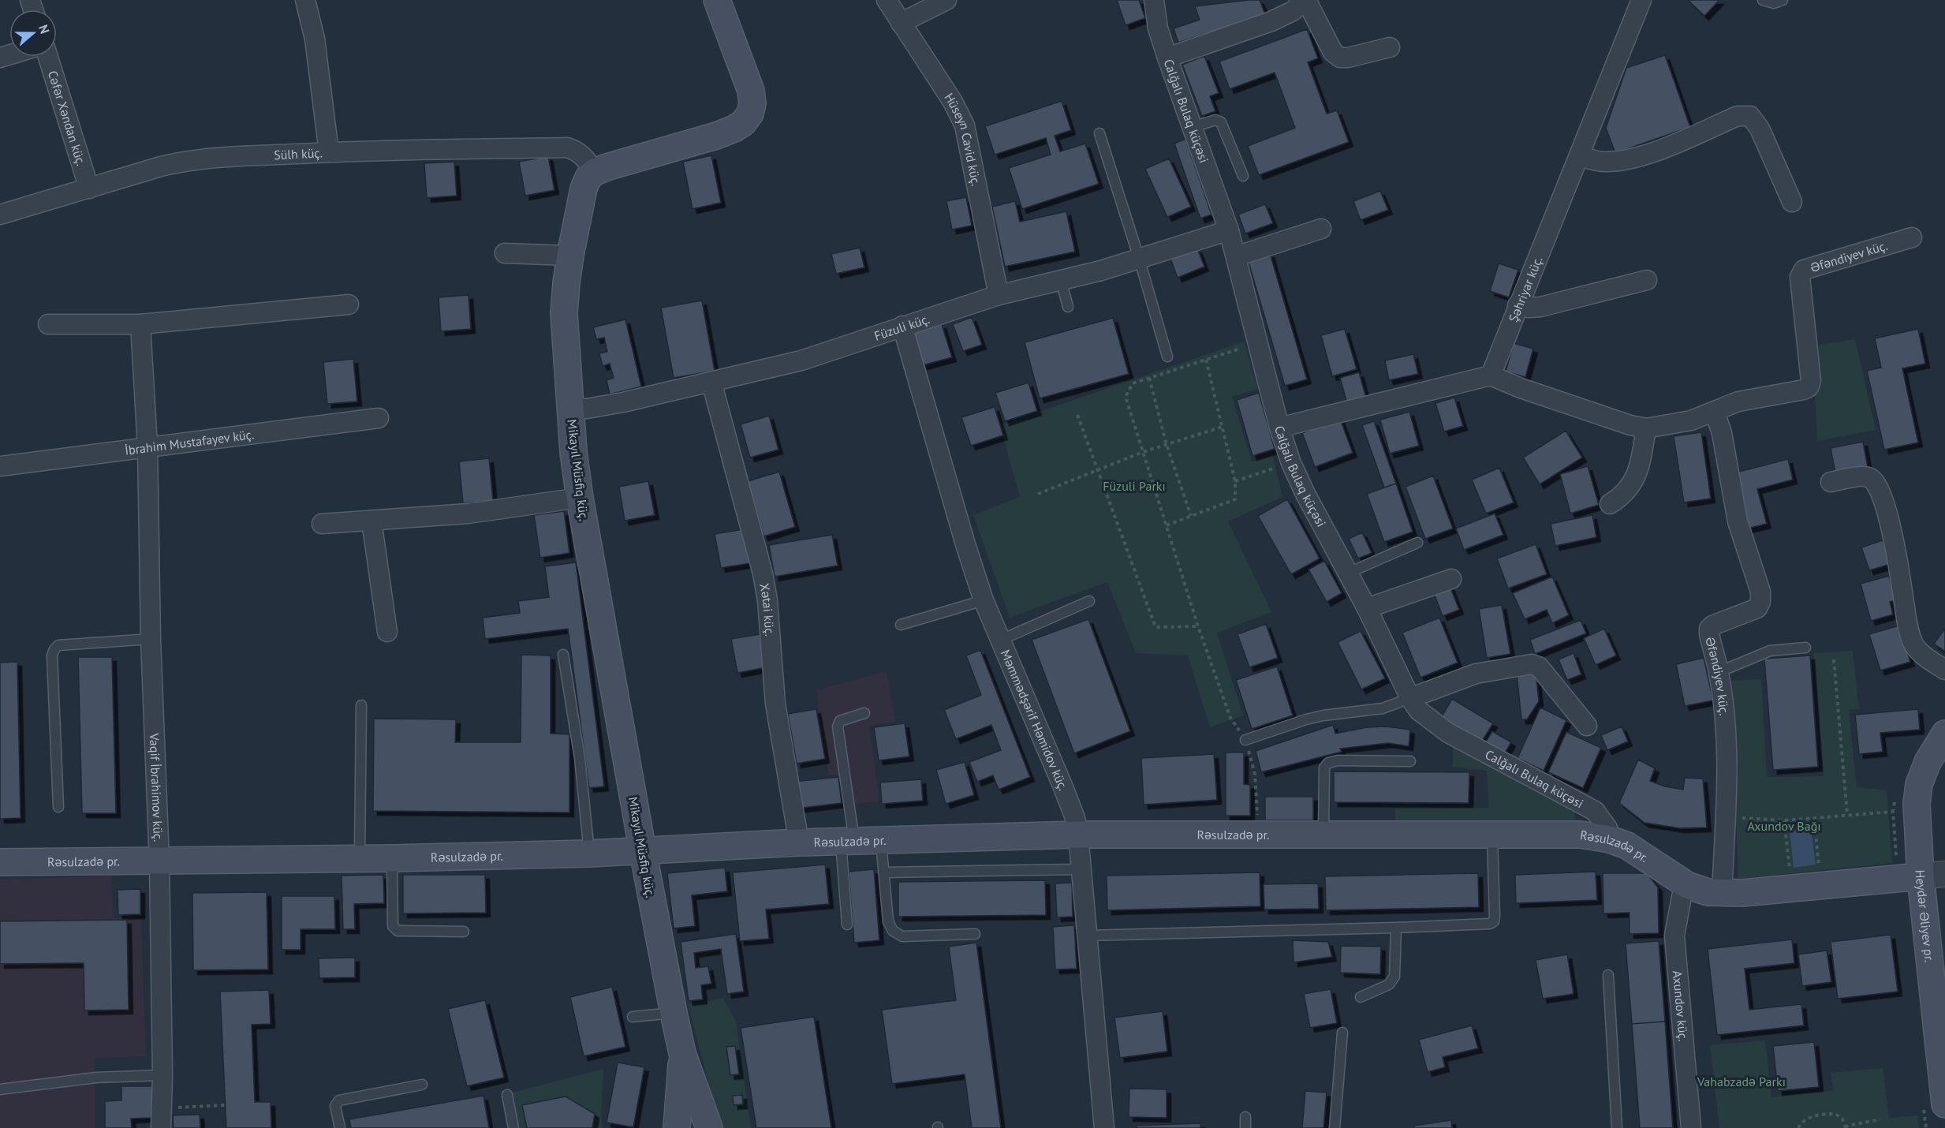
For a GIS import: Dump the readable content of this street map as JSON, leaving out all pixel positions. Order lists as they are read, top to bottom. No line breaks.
{"streets":{"main road":["Mikayıl Müsfiq küç.","Rəsulzadə pr.","Heydər Əliyev pr."],"street":["Calğalı Bulaq küçəsi","Cəfər Xəndan küç.","Hüseyn Cavid küç.","Sülh küç.","Əfəndiyev küç.","Şəhriyar küç.","Füzuli küç.","İbrahim Mustafayev küç.","Xətai küç.","Məmmədşərif Həmidov küç.","Vaqif İbrahimov küç.","Axundov küç."]},"crossings":[["Calğalı Bulaq küçəsi","Füzuli küç."],["Calğalı Bulaq küçəsi","Rəsulzadə pr."],["Cəfər Xəndan küç.","Sülh küç."],["Hüseyn Cavid küç.","Füzuli küç."],["Sülh küç.","Mikayıl Müsfiq küç."],["Əfəndiyev küç.","Şəhriyar küç."],["Əfəndiyev küç.","Rəsulzadə pr."],["Füzuli küç.","Mikayıl Müsfiq küç."],["Füzuli küç.","Xətai küç."],["Füzuli küç.","Məmmədşərif Həmidov küç."],["İbrahim Mustafayev küç.","Vaqif İbrahimov küç."],["Mikayıl Müsfiq küç.","Rəsulzadə pr."],["Xətai küç.","Rəsulzadə pr."],["Məmmədşərif Həmidov küç.","Rəsulzadə pr."],["Vaqif İbrahimov küç.","Rəsulzadə pr."],["Rəsulzadə pr.","Heydər Əliyev pr."],["Rəsulzadə pr.","Axundov küç."]],"parks":["Füzuli Parkı","Axundov Bağı","Vahabzadə Parkı"],"north":"right"}
